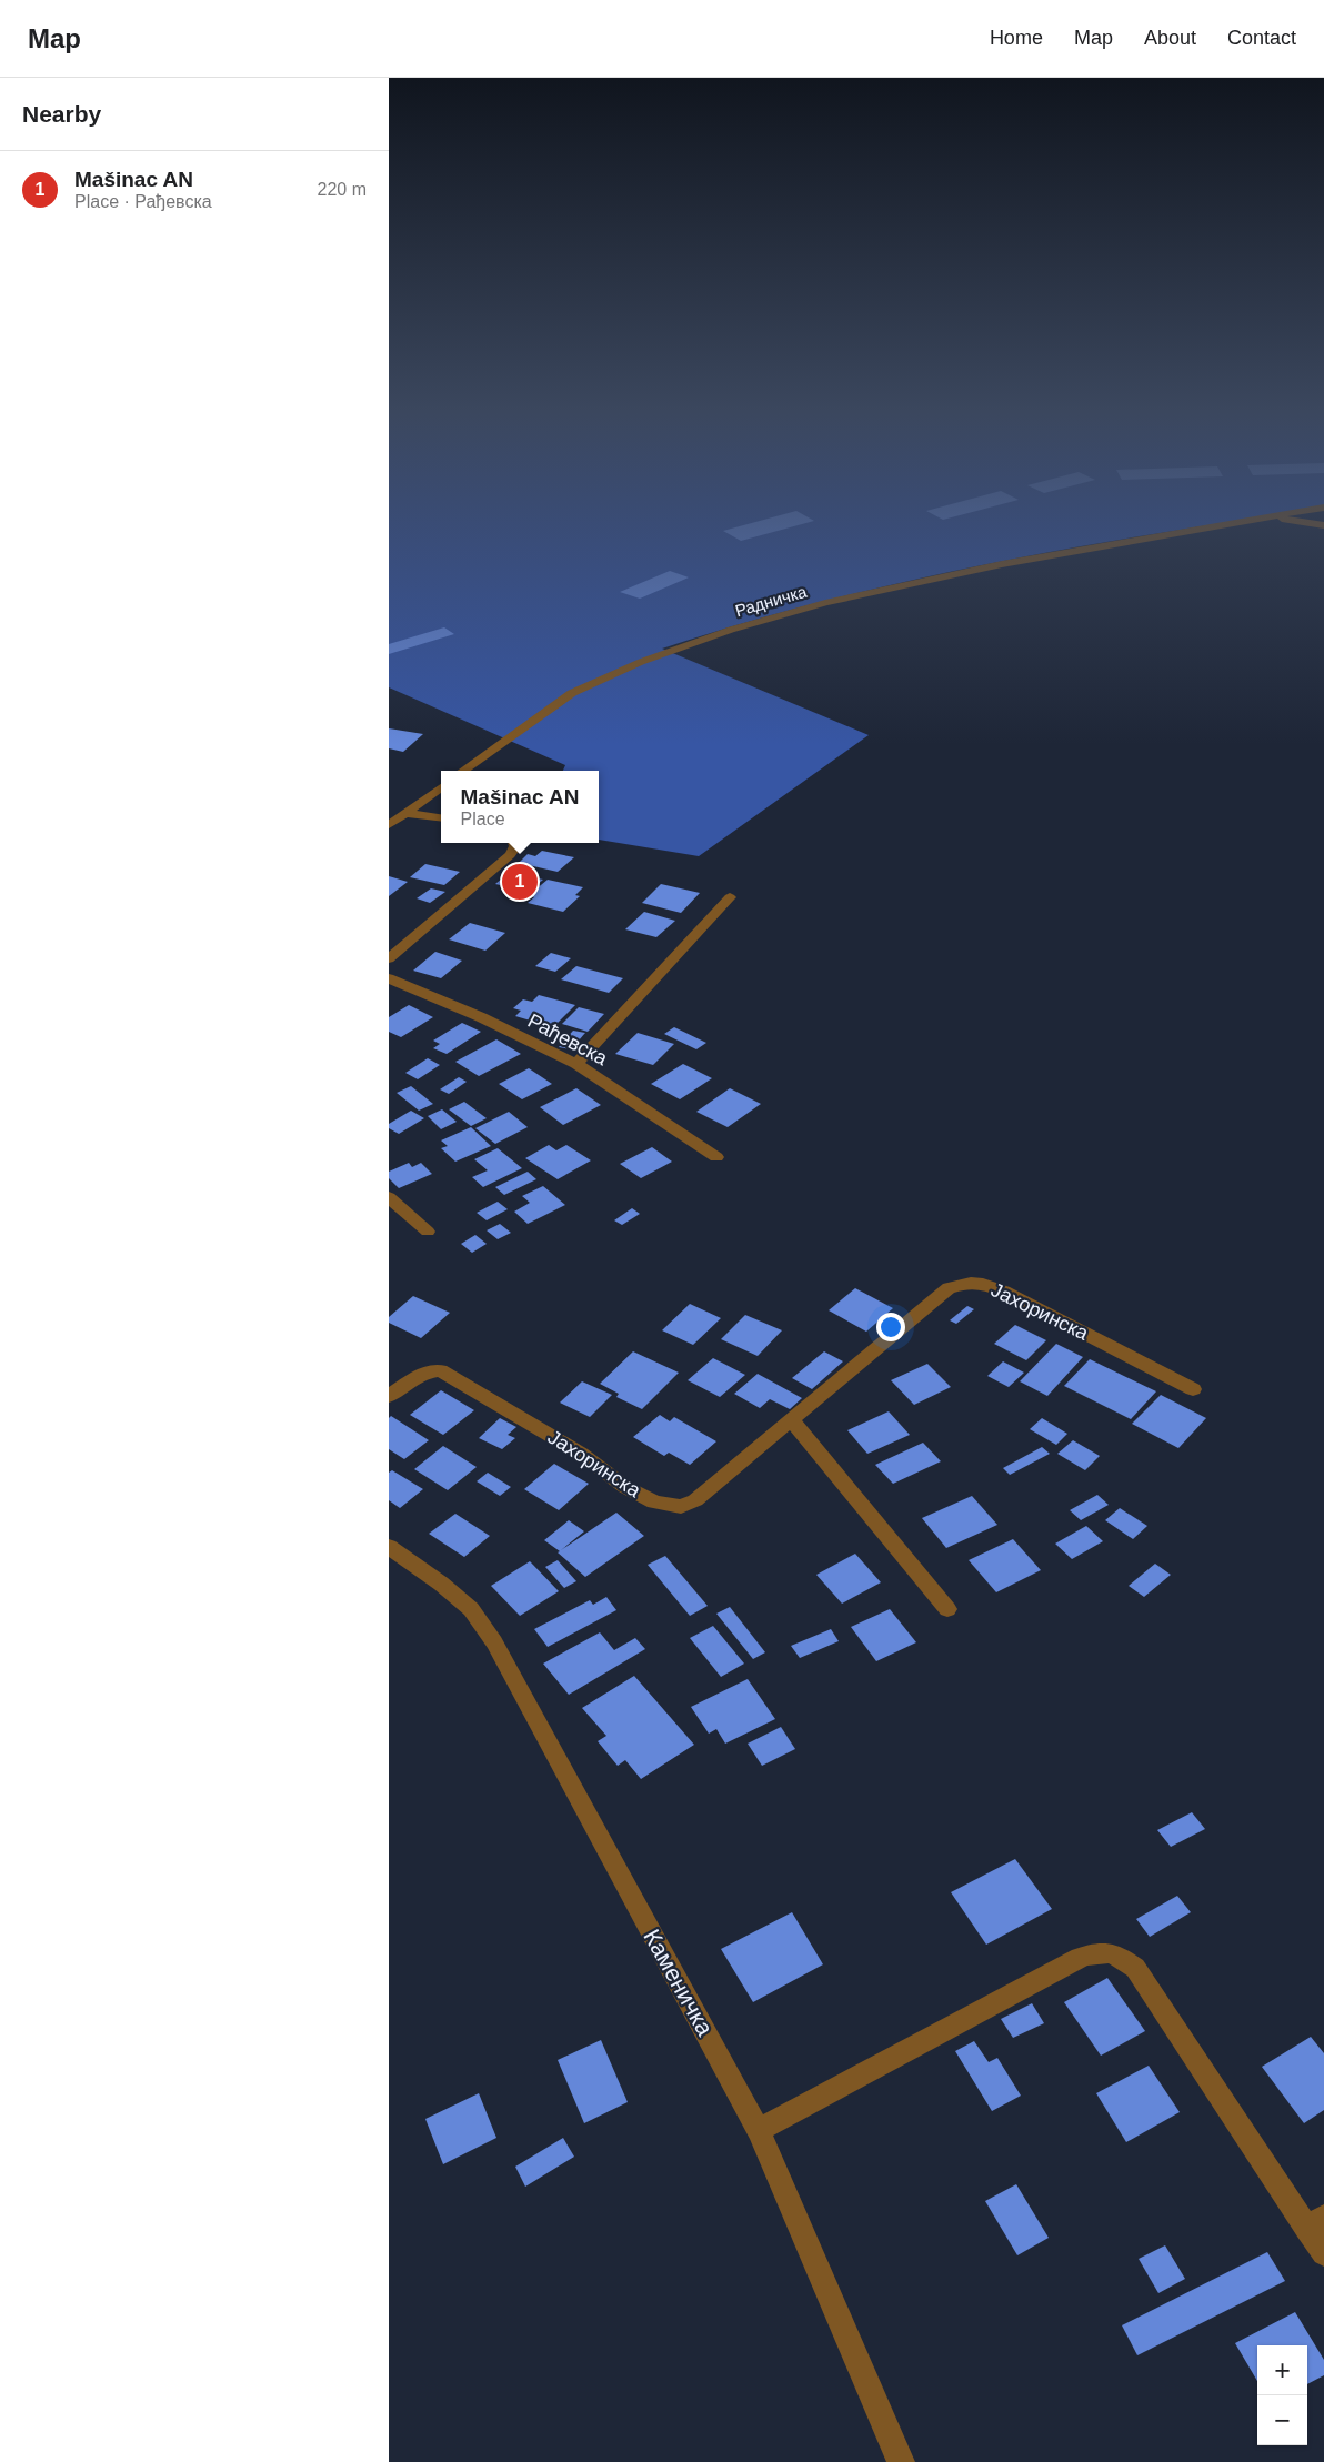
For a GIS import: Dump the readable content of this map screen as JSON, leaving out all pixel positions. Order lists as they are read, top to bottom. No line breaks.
{"streets":{"street":["Радничка","Рађевска","Јахоринска","Каменичка"]},"page":{"header":"Map","nav":["Home","Map","About","Contact"],"heading":"Nearby","list":[{"mark":"1","name":"Mašinac AN","note":"Place · Рађевска","value":"220 m"}],"popup":["Mašinac AN","Place"],"pins":"1","map_buttons":["+","−"]}}
